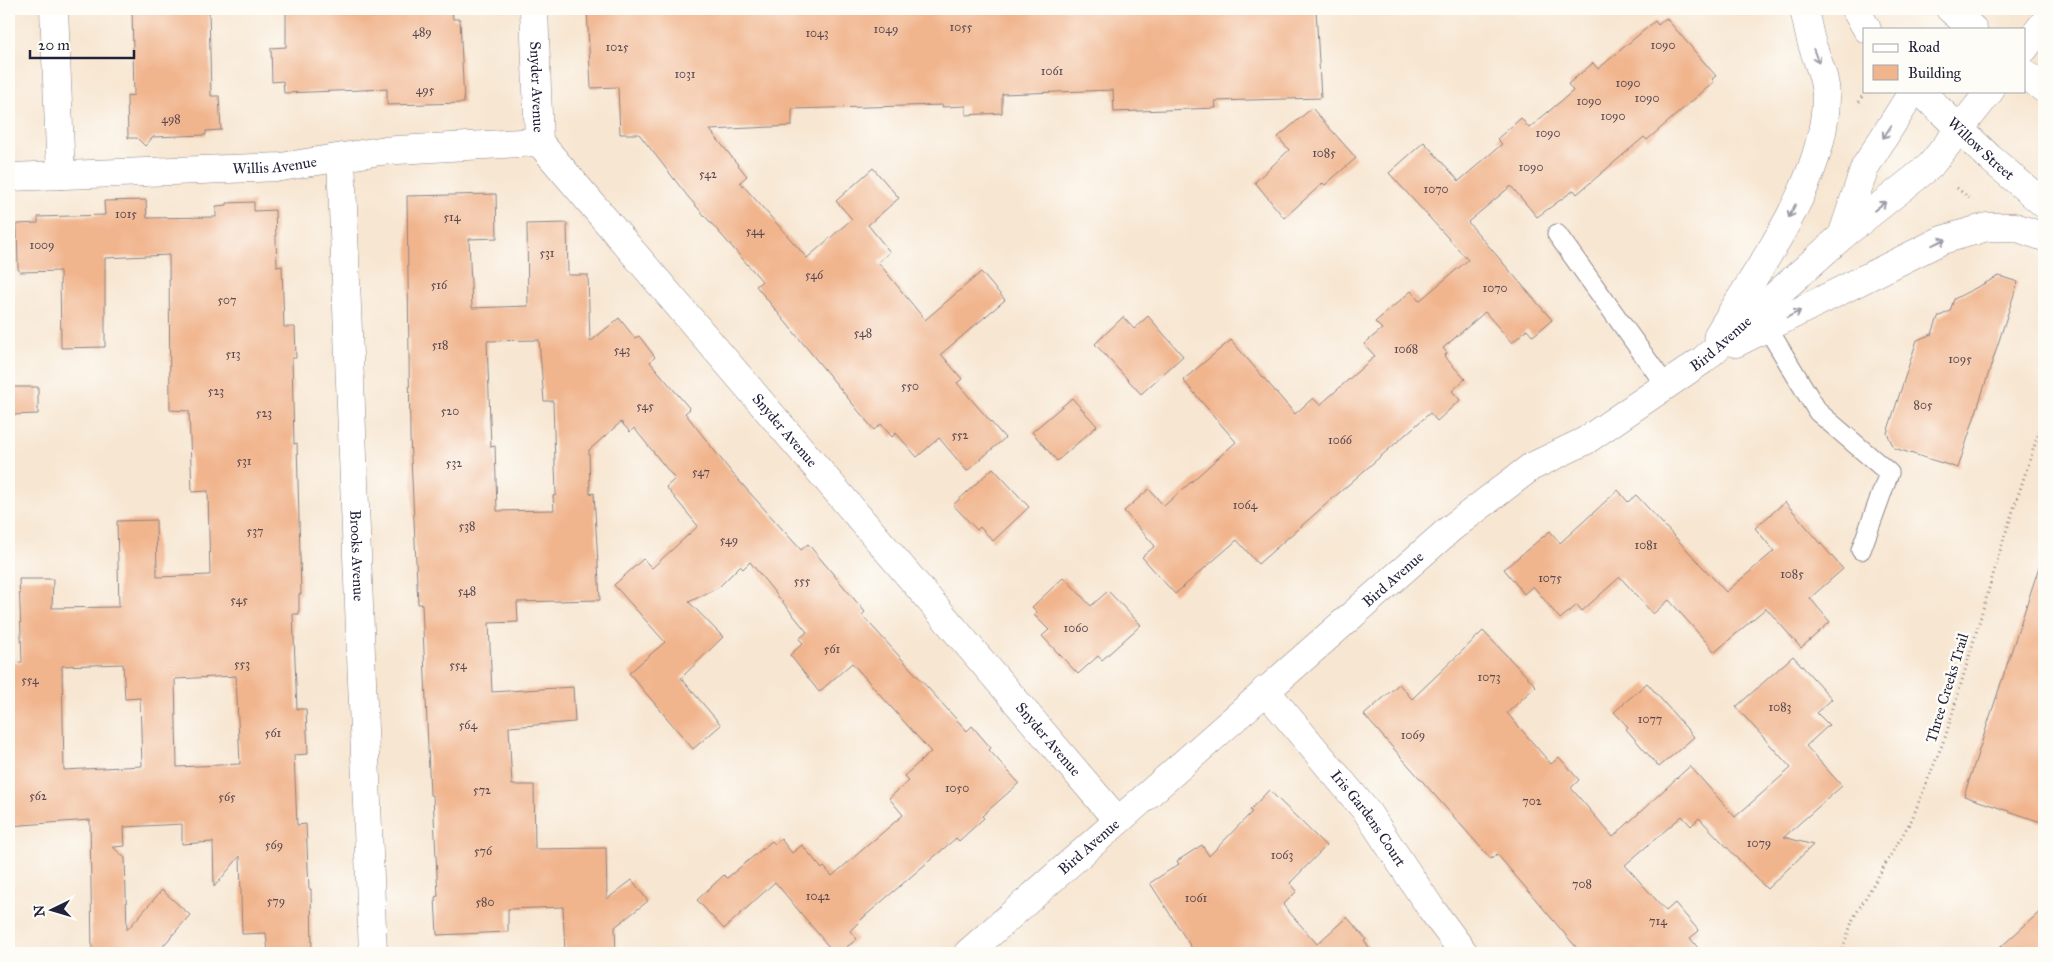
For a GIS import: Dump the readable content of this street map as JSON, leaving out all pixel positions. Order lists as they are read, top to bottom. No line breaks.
{"streets":{"street":["Snyder Avenue","Willow Street","Willis Avenue","Bird Avenue","Brooks Avenue","Iris Gardens Court"],"path":["Three Creeks Trail"]},"crossings":[["Snyder Avenue","Willis Avenue"],["Snyder Avenue","Bird Avenue"],["Willow Street","Bird Avenue"],["Willis Avenue","Brooks Avenue"],["Bird Avenue","Iris Gardens Court"]],"house_numbers":["1055","1049","489","1043","1090","1025","1061","1031","1090","495","1090","1090","1090","498","1090","1085","1090","542","1070","1015","514","544","1009","531","546","516","1070","507","548","518","1068","543","513","1095","550","523","805","545","520","523","552","1066","531","532","547","1064","538","537","549","1081","1085","1075","555","548","545","1060","561","553","554","1073","554","1083","1077","564","561","1069","1050","572","562","565","702","1079","569","576","1063","708","1042","1061","579","580","714"],"legend":["Road","Building"],"scale_bar":"20 m","north":"left"}
